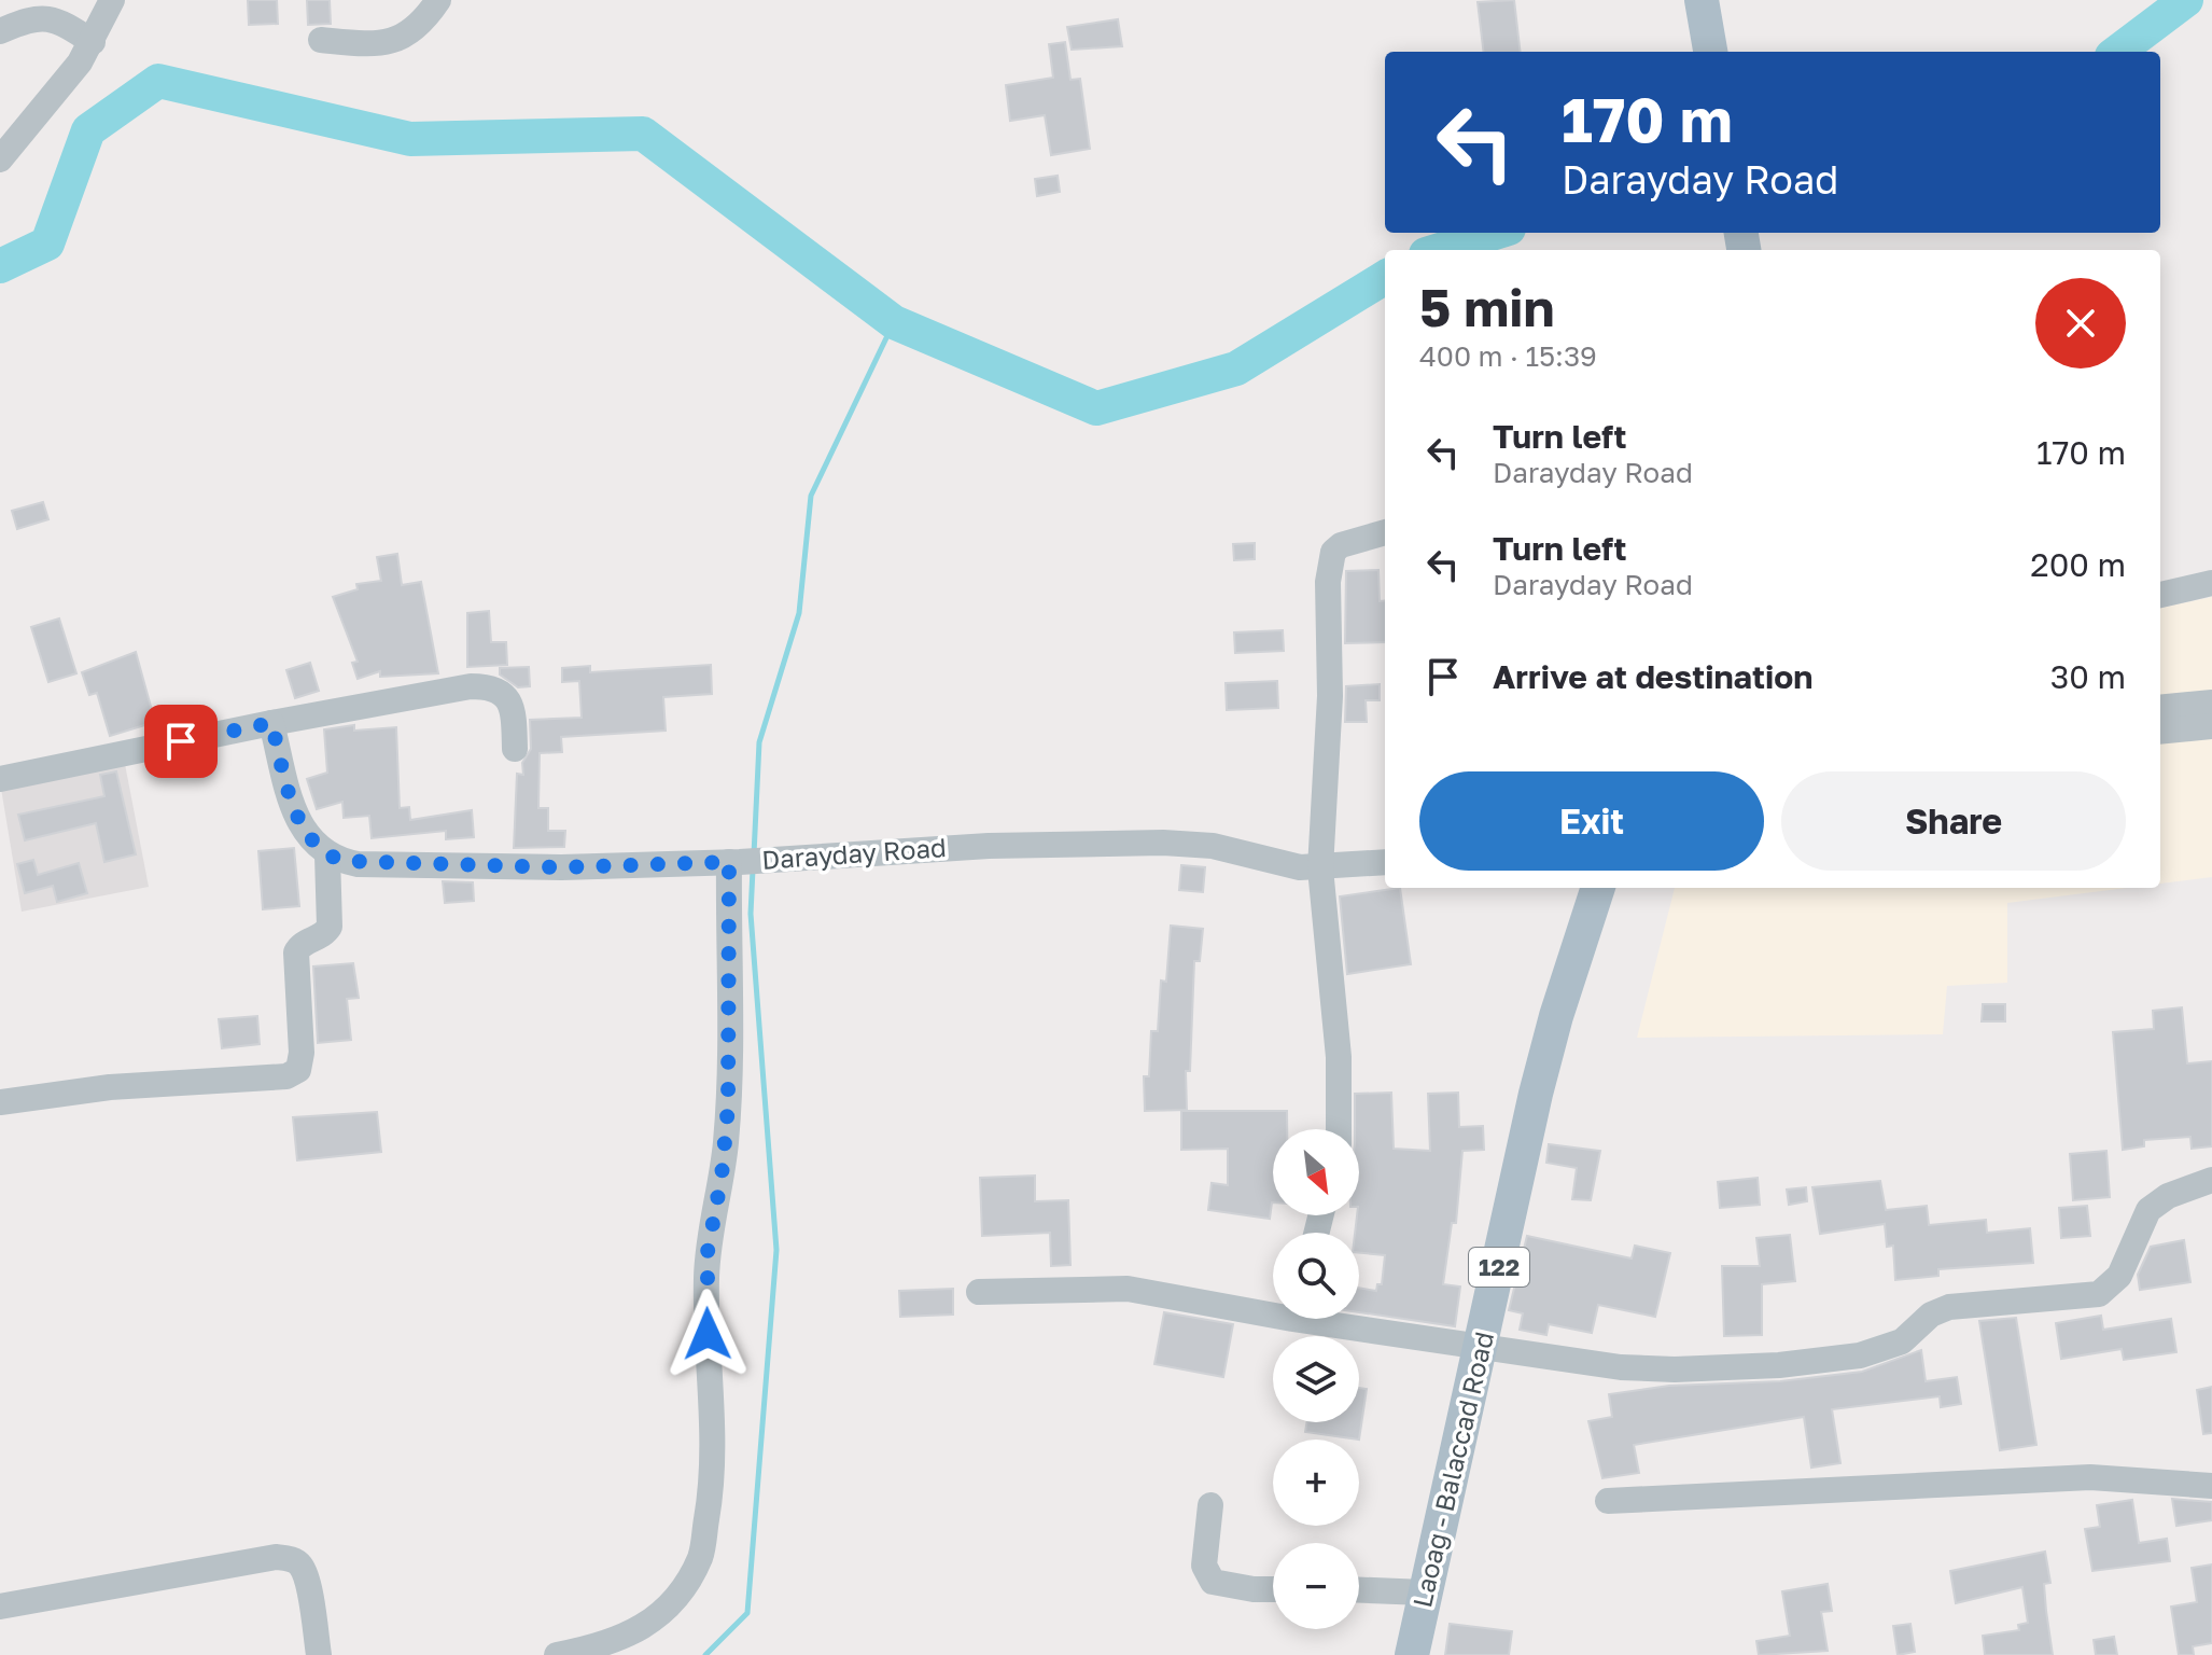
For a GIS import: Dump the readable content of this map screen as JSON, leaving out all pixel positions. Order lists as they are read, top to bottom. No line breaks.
{"streets":{"main road":["122","Laoag - Balaccad Road"],"street":["Darayday Road"]},"north":"bottom right","page":{"turn":["170 m","Darayday Road"],"heading":["5 min","400 m · 15:39"],"list":[{"name":"Turn left","note":"Darayday Road","value":"170 m"},{"name":"Turn left","note":"Darayday Road","value":"200 m"},{"name":"Arrive at destination","value":"30 m"}],"buttons":["Exit","Share"],"map_buttons":["+","−"]}}
